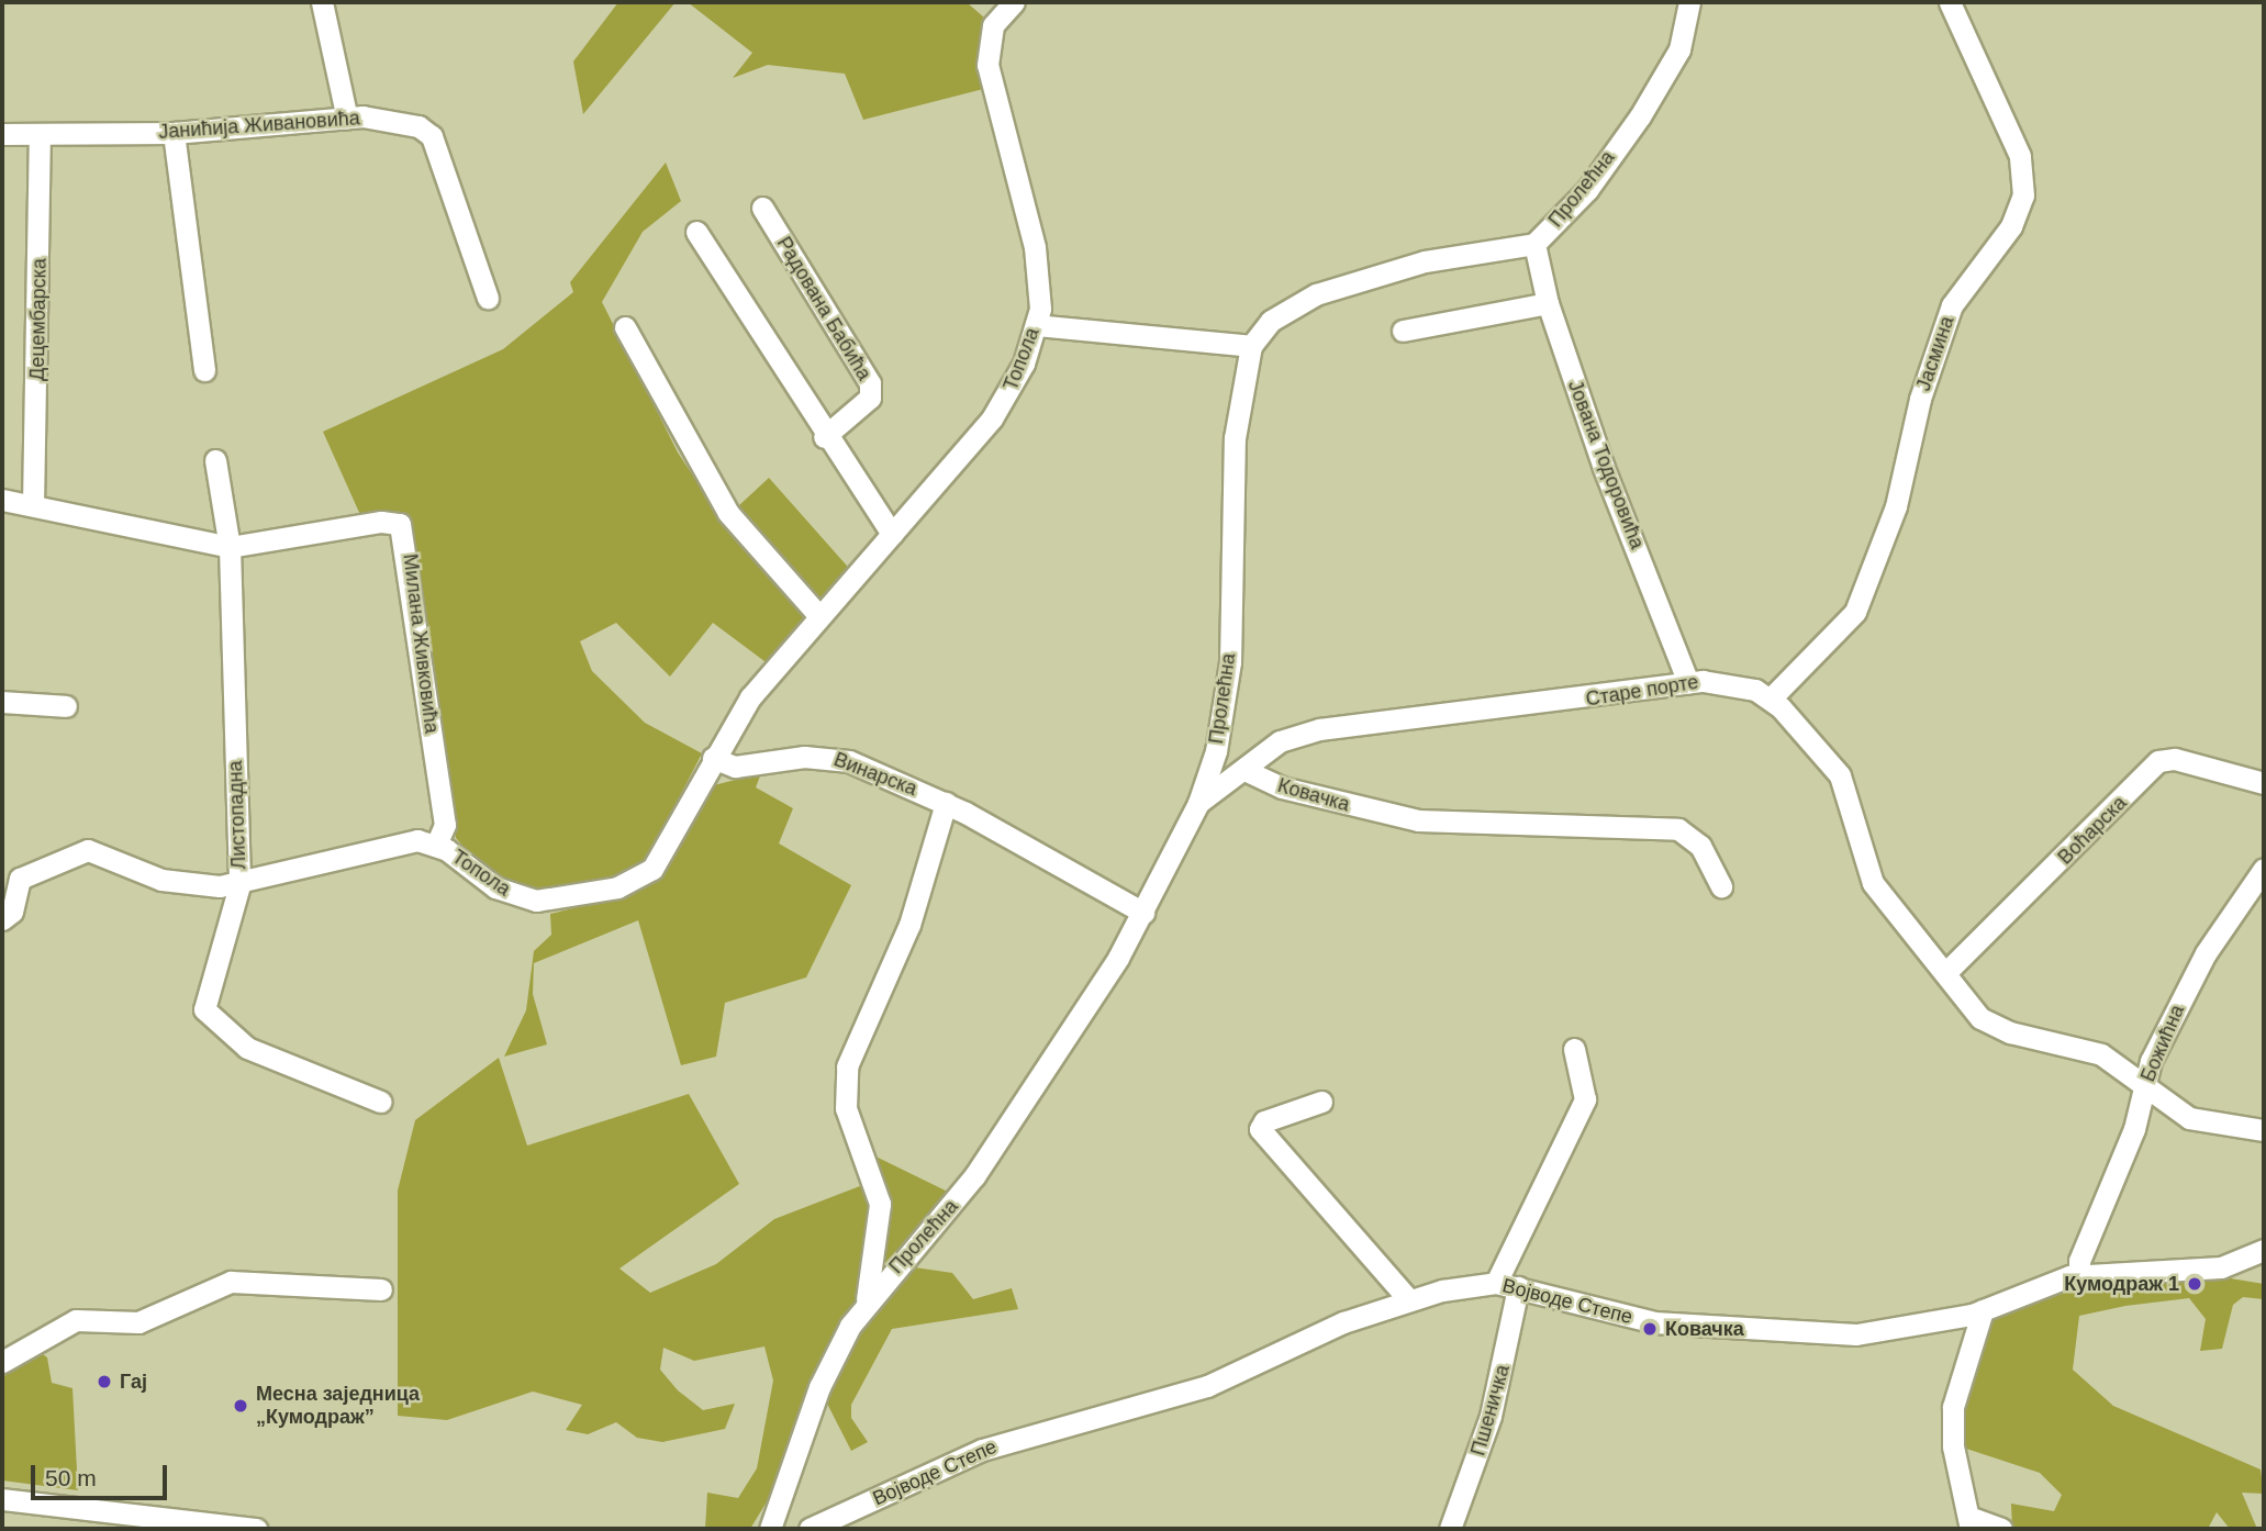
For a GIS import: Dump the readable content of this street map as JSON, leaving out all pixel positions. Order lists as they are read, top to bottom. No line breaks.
{"streets":{"street":["Јанићија Живановића","Пролећна","Радована Бабића","Децембарска","Јасмина","Топола","Јована Тодоровића","Милана Живковића","Старе порте","Винарска","Ковачка","Листопадна","Воћарска","Божићна","Војводе Степе","Пшеничка"]},"crossings":[["Јанићија Живановића","Децембарска"],["Пролећна","Јована Тодоровића"],["Пролећна","Старе порте"],["Пролећна","Винарска"],["Децембарска","Милана Живковића"],["Јасмина","Старе порте"],["Топола","Милана Живковића"],["Топола","Винарска"],["Топола","Листопадна"],["Јована Тодоровића","Старе порте"],["Милана Живковића","Листопадна"],["Старе порте","Ковачка"],["Божићна","Војводе Степе"],["Војводе Степе","Пшеничка"]],"places":["Кумодраж 1","Ковачка","Гај","Месна заједница „Кумодраж”"],"scale_bar":"50 m"}
